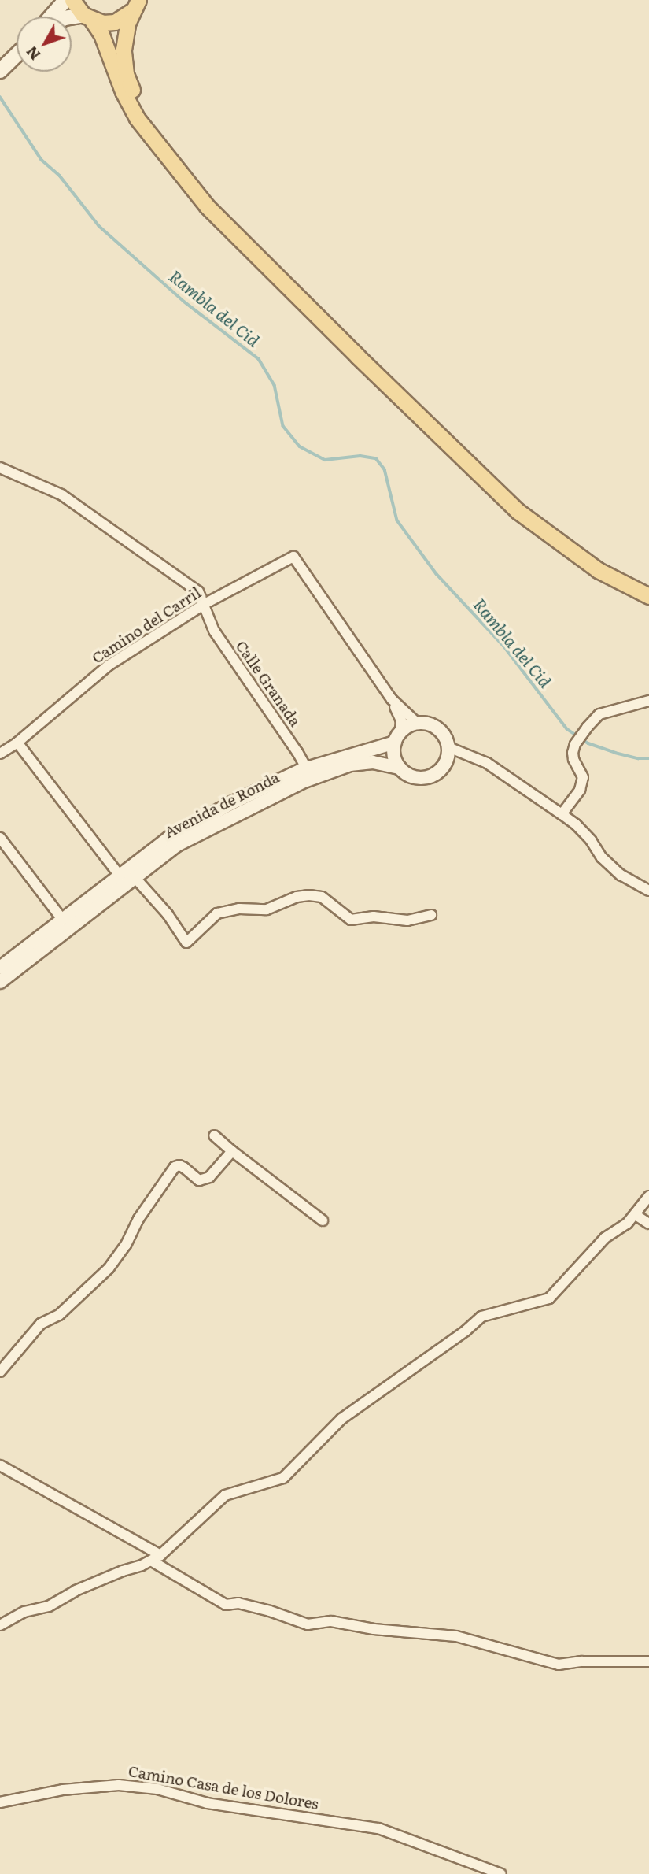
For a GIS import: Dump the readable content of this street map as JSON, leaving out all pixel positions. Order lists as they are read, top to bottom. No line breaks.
{"streets":{"street":["Camino del Carril","Calle Granada","Avenida de Ronda","Camino Casa de los Dolores"]},"crossings":[["Camino del Carril","Calle Granada"],["Calle Granada","Avenida de Ronda"]],"water":["Rambla del Cid"],"north":"bottom left"}
